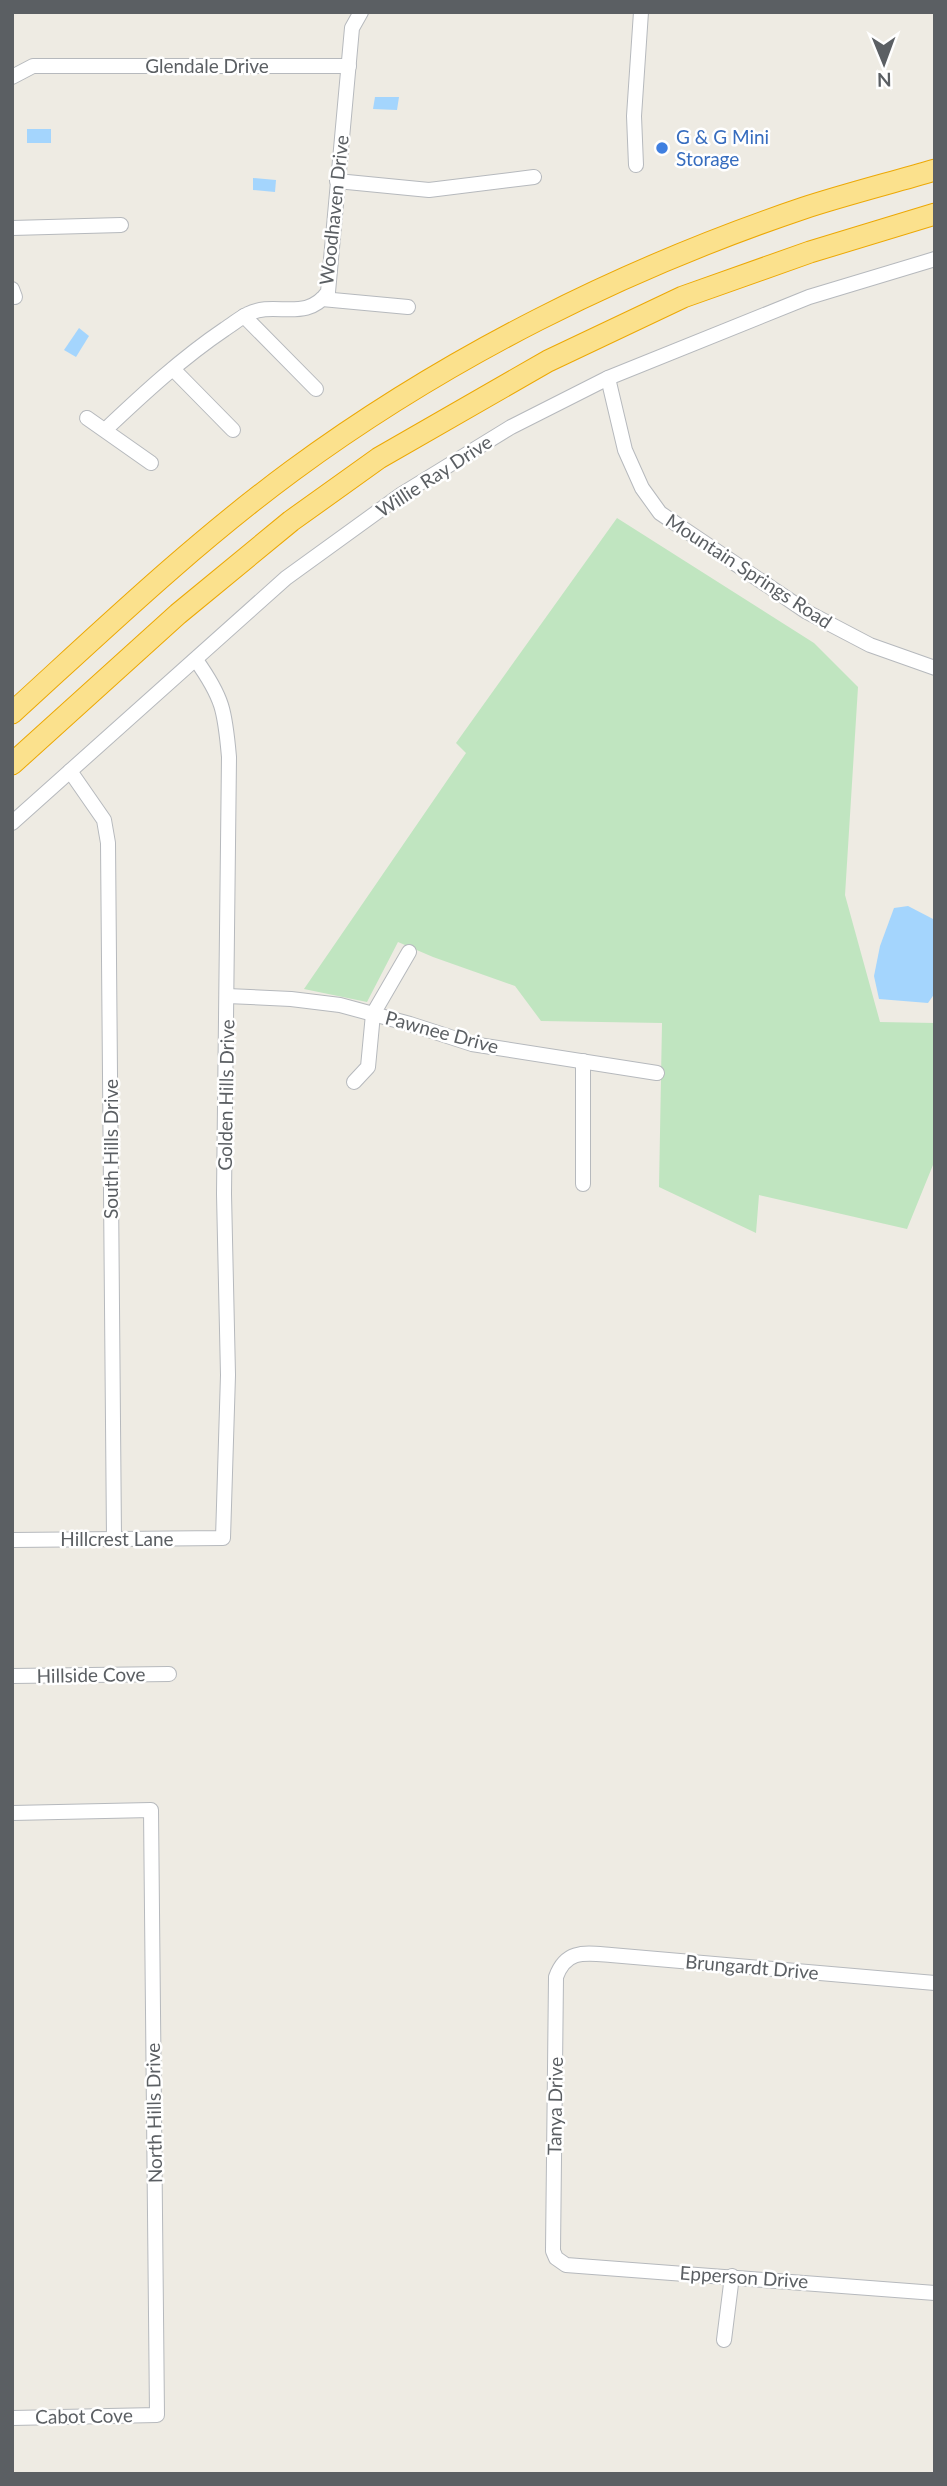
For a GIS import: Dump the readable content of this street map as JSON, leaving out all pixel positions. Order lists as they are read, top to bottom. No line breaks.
{"streets":{"street":["Glendale Drive","Woodhaven Drive","Willie Ray Drive","Mountain Springs Road","Pawnee Drive","Golden Hills Drive","South Hills Drive","Hillcrest Lane","Hillside Cove","Brungardt Drive","Tanya Drive","North Hills Drive","Epperson Drive","Cabot Cove"]},"crossings":[["Glendale Drive","Woodhaven Drive"],["Willie Ray Drive","Mountain Springs Road"],["Willie Ray Drive","Golden Hills Drive"],["Willie Ray Drive","South Hills Drive"],["Pawnee Drive","Golden Hills Drive"],["Golden Hills Drive","Hillcrest Lane"],["South Hills Drive","Hillcrest Lane"],["Brungardt Drive","Tanya Drive"],["Tanya Drive","Epperson Drive"],["North Hills Drive","Cabot Cove"]],"places":["G & G Mini Storage"],"north":"bottom"}
